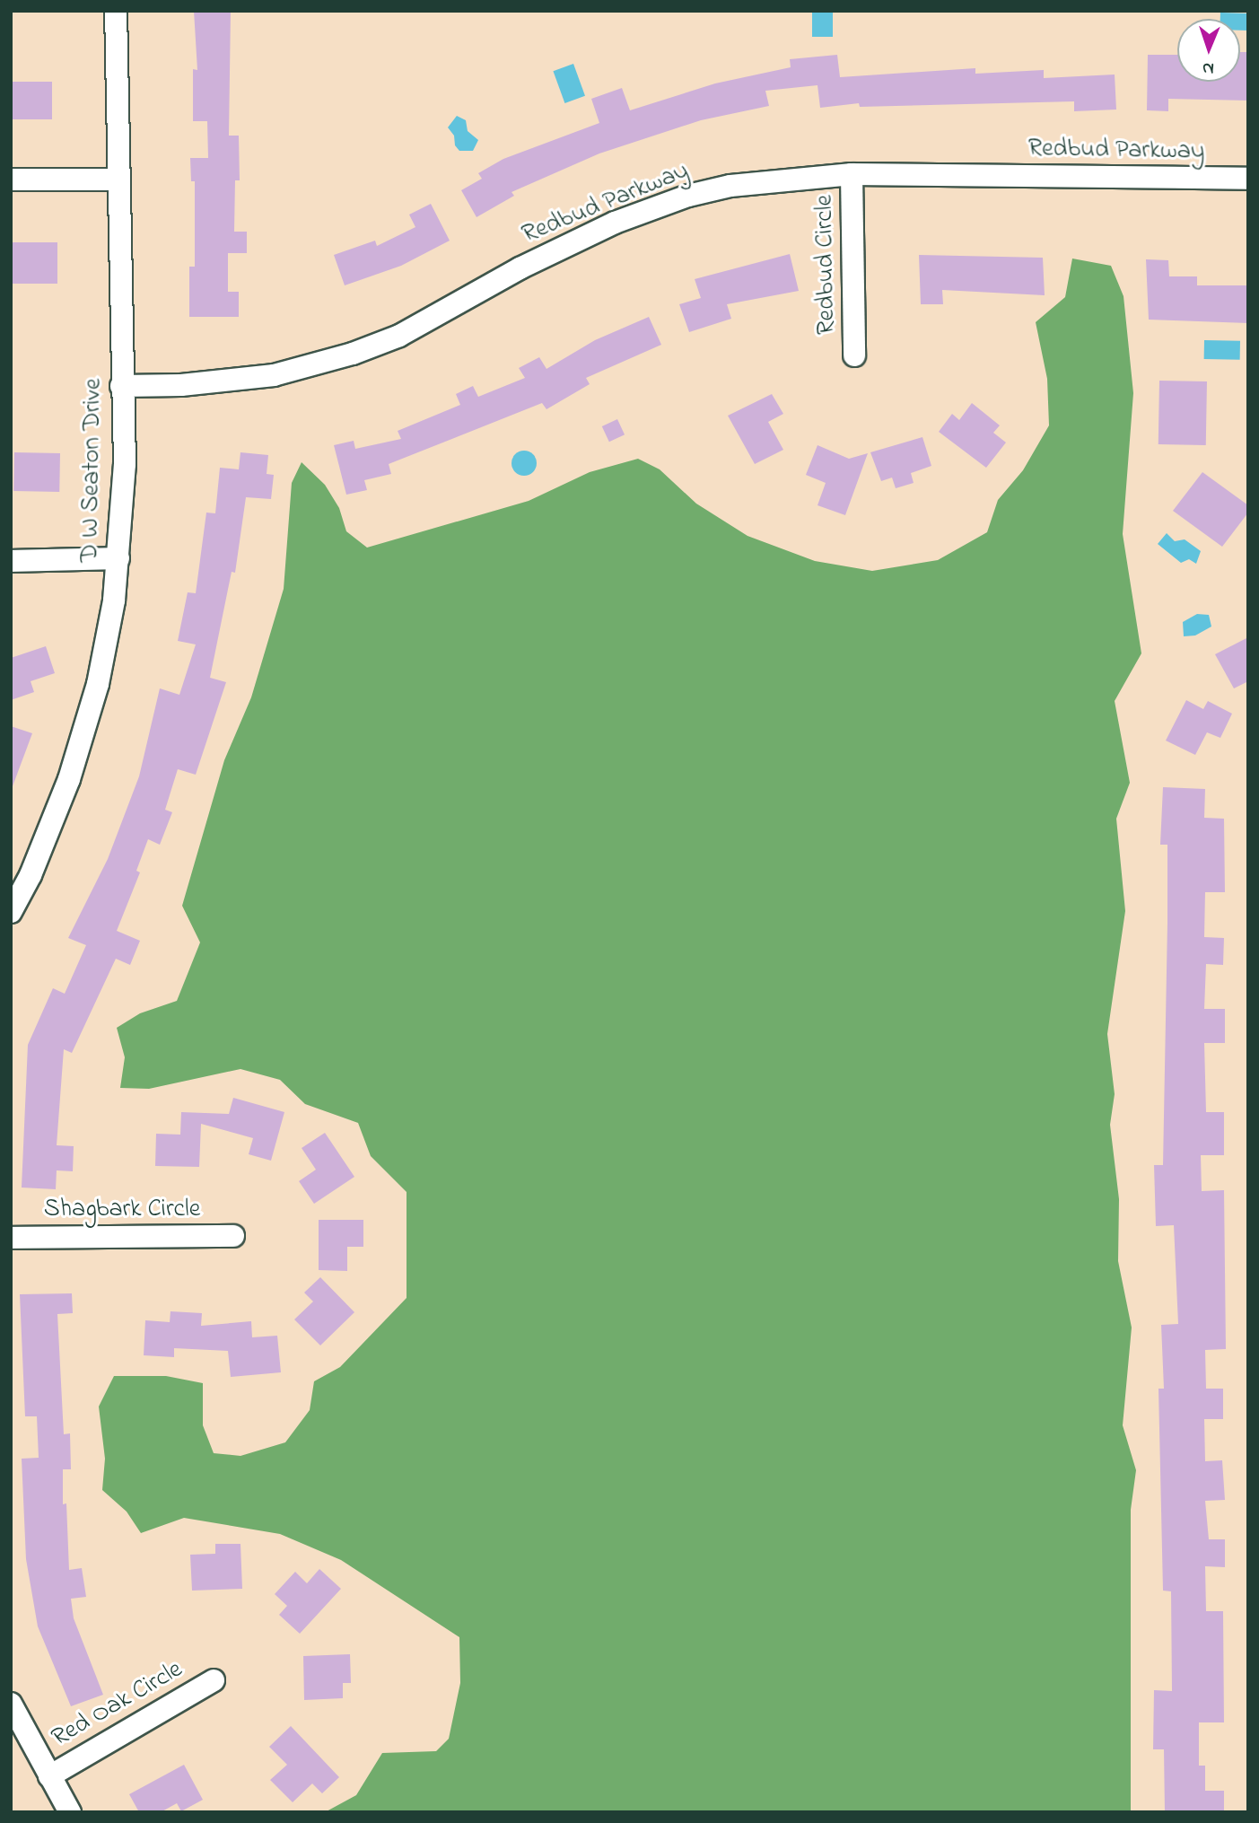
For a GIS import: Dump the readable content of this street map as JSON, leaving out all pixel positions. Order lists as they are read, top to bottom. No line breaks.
{"streets":{"street":["Redbud Parkway","Redbud Circle","D W Seaton Drive","Shagbark Circle","Red Oak Circle"]},"crossings":[["Redbud Parkway","Redbud Circle"],["Redbud Parkway","D W Seaton Drive"]],"north":"bottom"}
